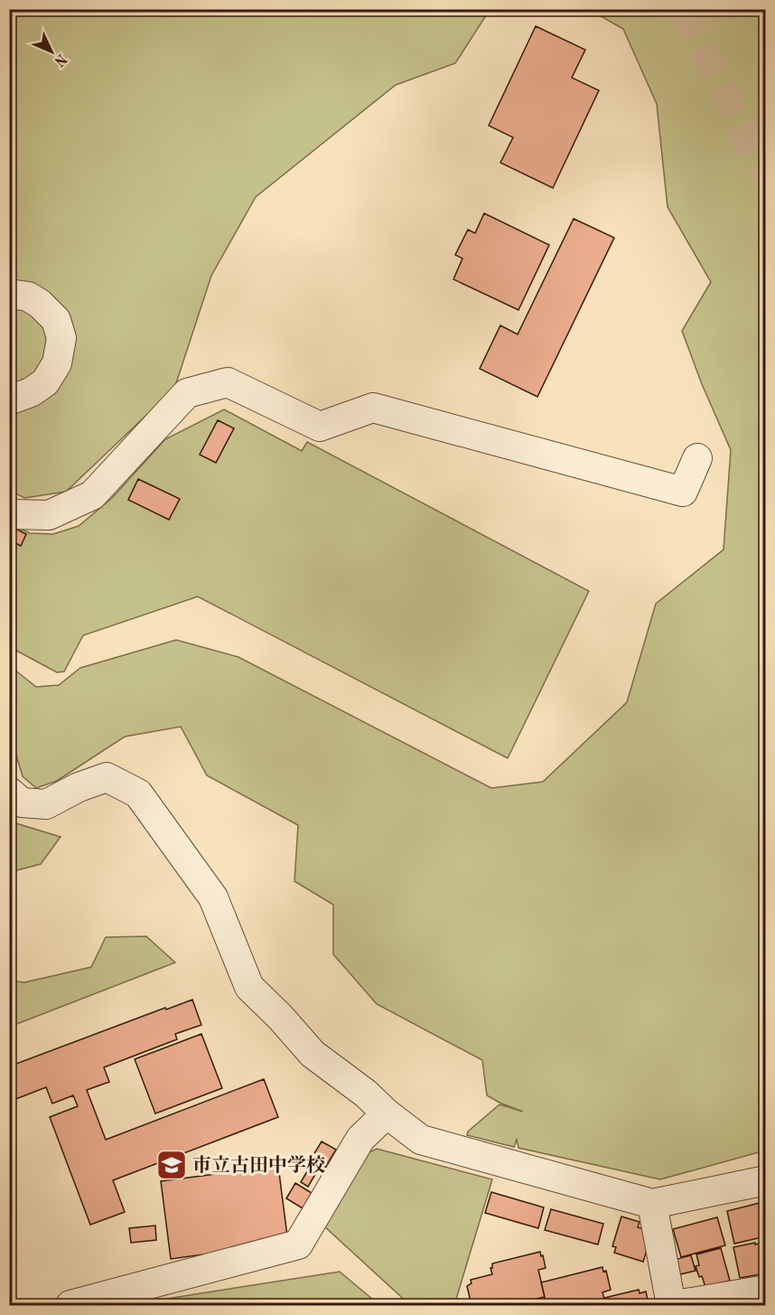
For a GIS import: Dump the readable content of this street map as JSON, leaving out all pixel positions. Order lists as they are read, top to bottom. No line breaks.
{"places":{"school or university":["市立古田中学校"]},"north":"bottom right"}
